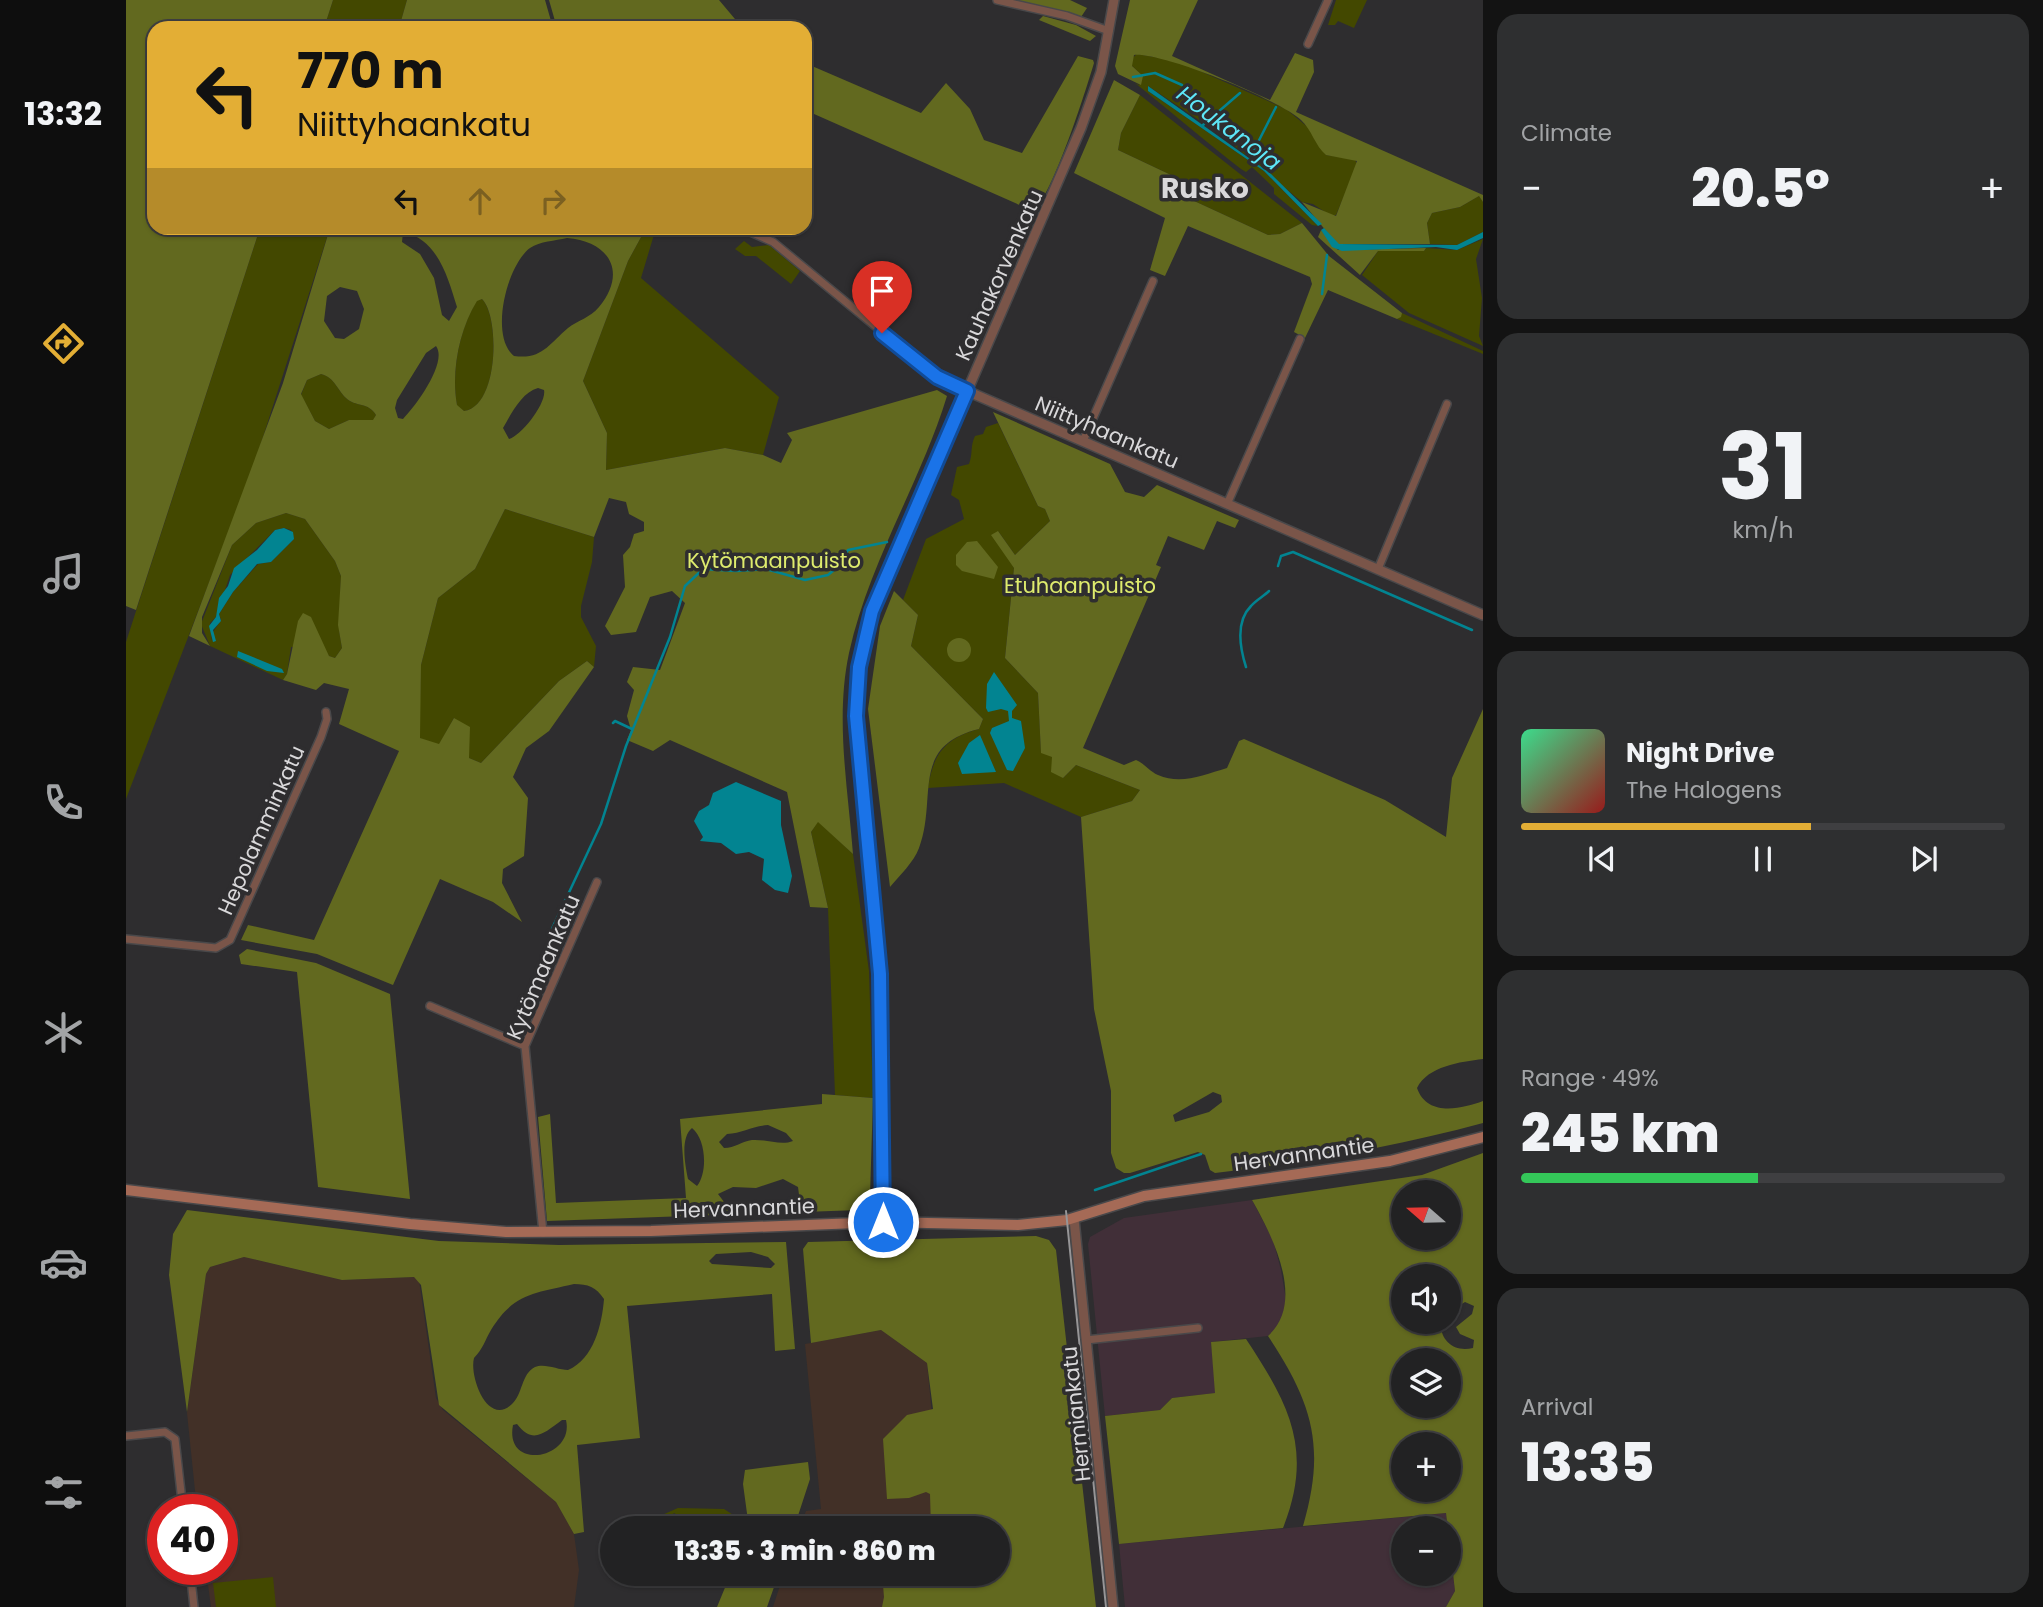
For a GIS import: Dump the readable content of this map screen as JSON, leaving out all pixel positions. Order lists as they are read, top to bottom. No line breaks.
{"streets":{"main road":["Hervannantie"],"street":["Kauhakorvenkatu","Niittyhaankatu","Hepolamminkatu","Kytömaankatu","Hermiankatu"]},"crossings":[["Kauhakorvenkatu","Niittyhaankatu"],["Kauhakorvenkatu","Hervannantie"],["Kytömaankatu","Hervannantie"],["Hervannantie","Hermiankatu"]],"districts":["Rusko"],"water":["Houkanoja"],"parks":["Kytömaanpuisto","Etuhaanpuisto"],"north":"left","page":{"tabs":"13:32","tile":["Climate",["31","km/h"],["Range · 49%","245 km"],["Arrival","13:35"]],"turn":["770 m","Niittyhaankatu"],"heat":["−","20.5°","+"],"song":["Night Drive","The Halogens"],"map_buttons":["+","−"],"limit":"40","trip":"13:35 · 3 min · 860 m"}}
